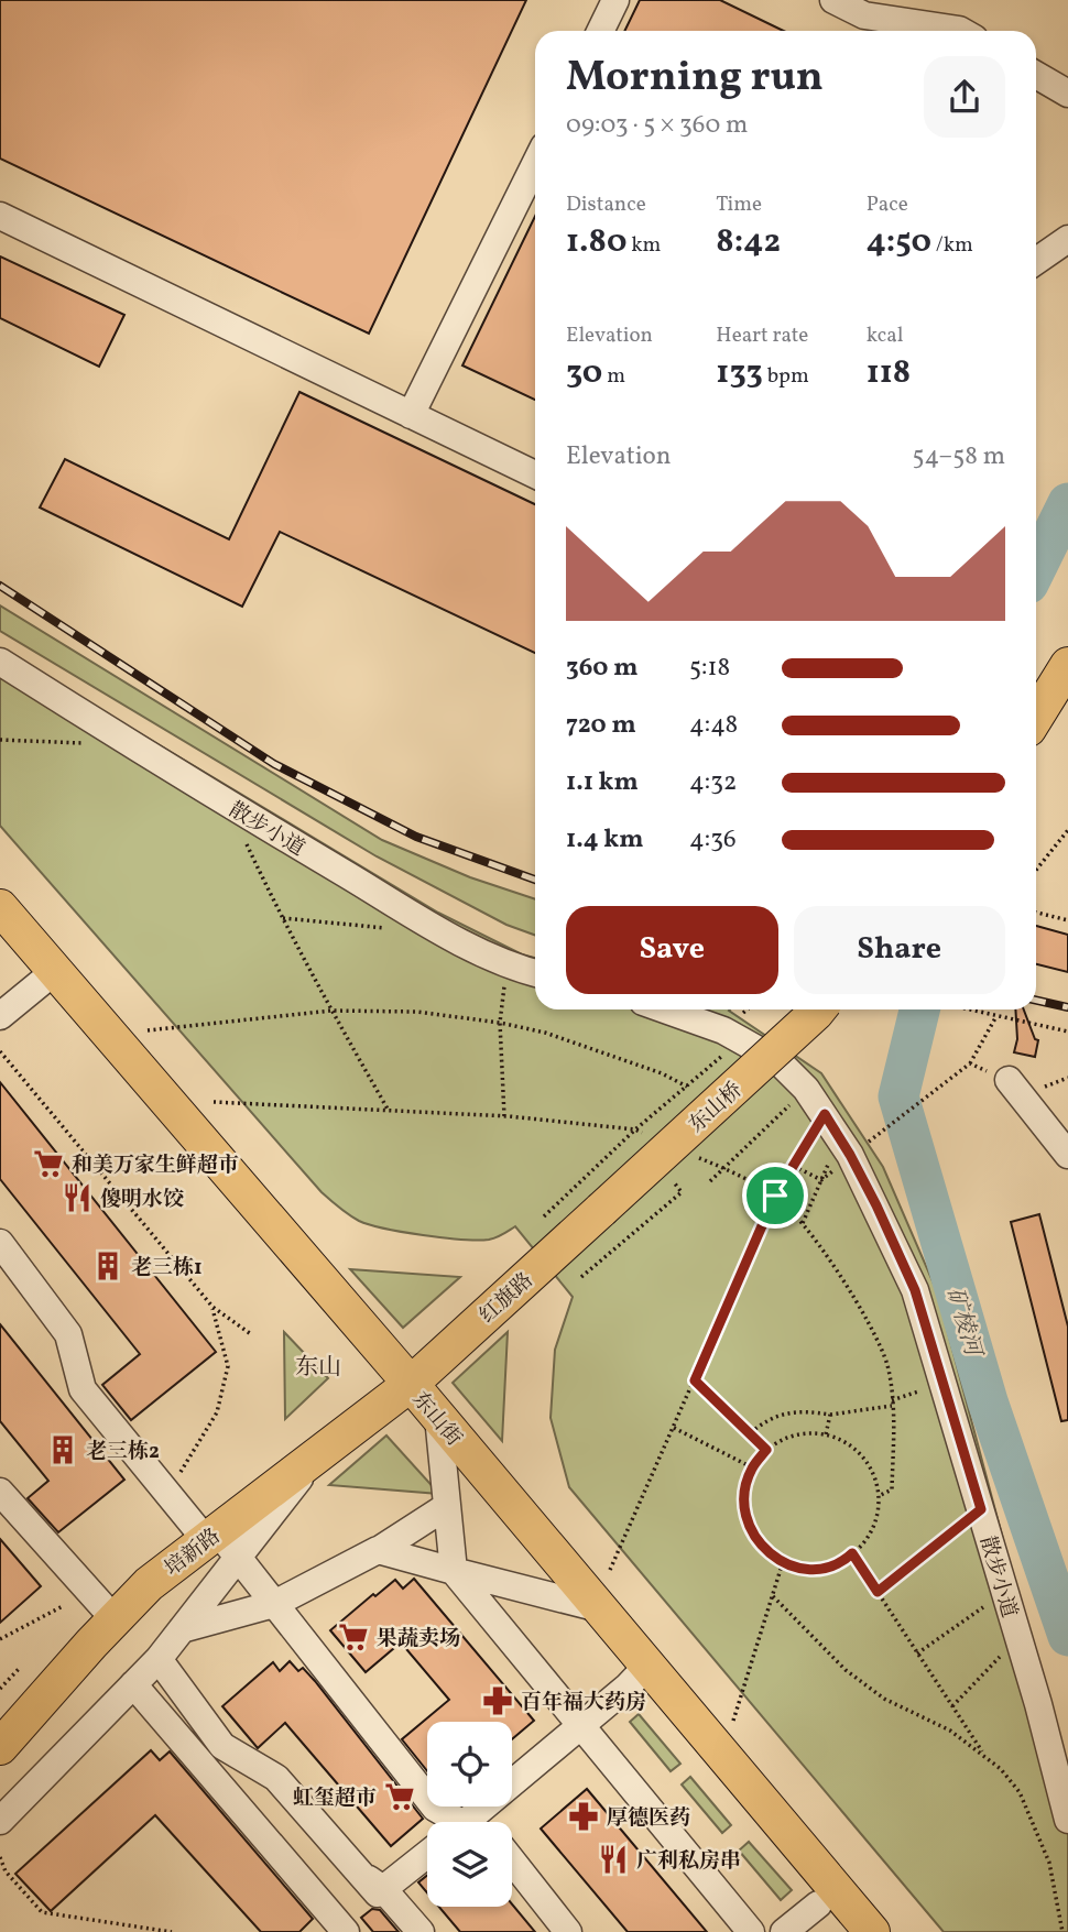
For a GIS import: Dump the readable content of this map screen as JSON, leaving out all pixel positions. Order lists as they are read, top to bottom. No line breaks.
{"streets":{"main road":["东山桥","红旗路","东山街","培新路"],"street":["散步小道"]},"crossings":[["东山桥","红旗路"],["红旗路","东山街"],["红旗路","培新路"],["东山街","培新路"]],"districts":["东山"],"water":["矿棱河"],"places":{"supermarket":["和美万家生鲜超市","果蔬卖场","虹玺超市"],"restaurant":["傻明水饺","广利私房串"],"building":["老三栋1","老三栋2"],"pharmacy":["百年福大药房","厚德医药"]},"page":{"heading":["Morning run","09:03 · 5 × 360 m"],"stats":[["Distance","1.80 km"],["Time","8:42"],["Pace","4:50 /km"],["Elevation","30 m"],["Heart rate","133 bpm"],["kcal","118"]],"chart":["Elevation","54–58 m"],"list":[{"name":"360 m","note":"5:18"},{"name":"720 m","note":"4:48"},{"name":"1.1 km","note":"4:32"},{"name":"1.4 km","note":"4:36"}],"buttons":["Save","Share"]}}
